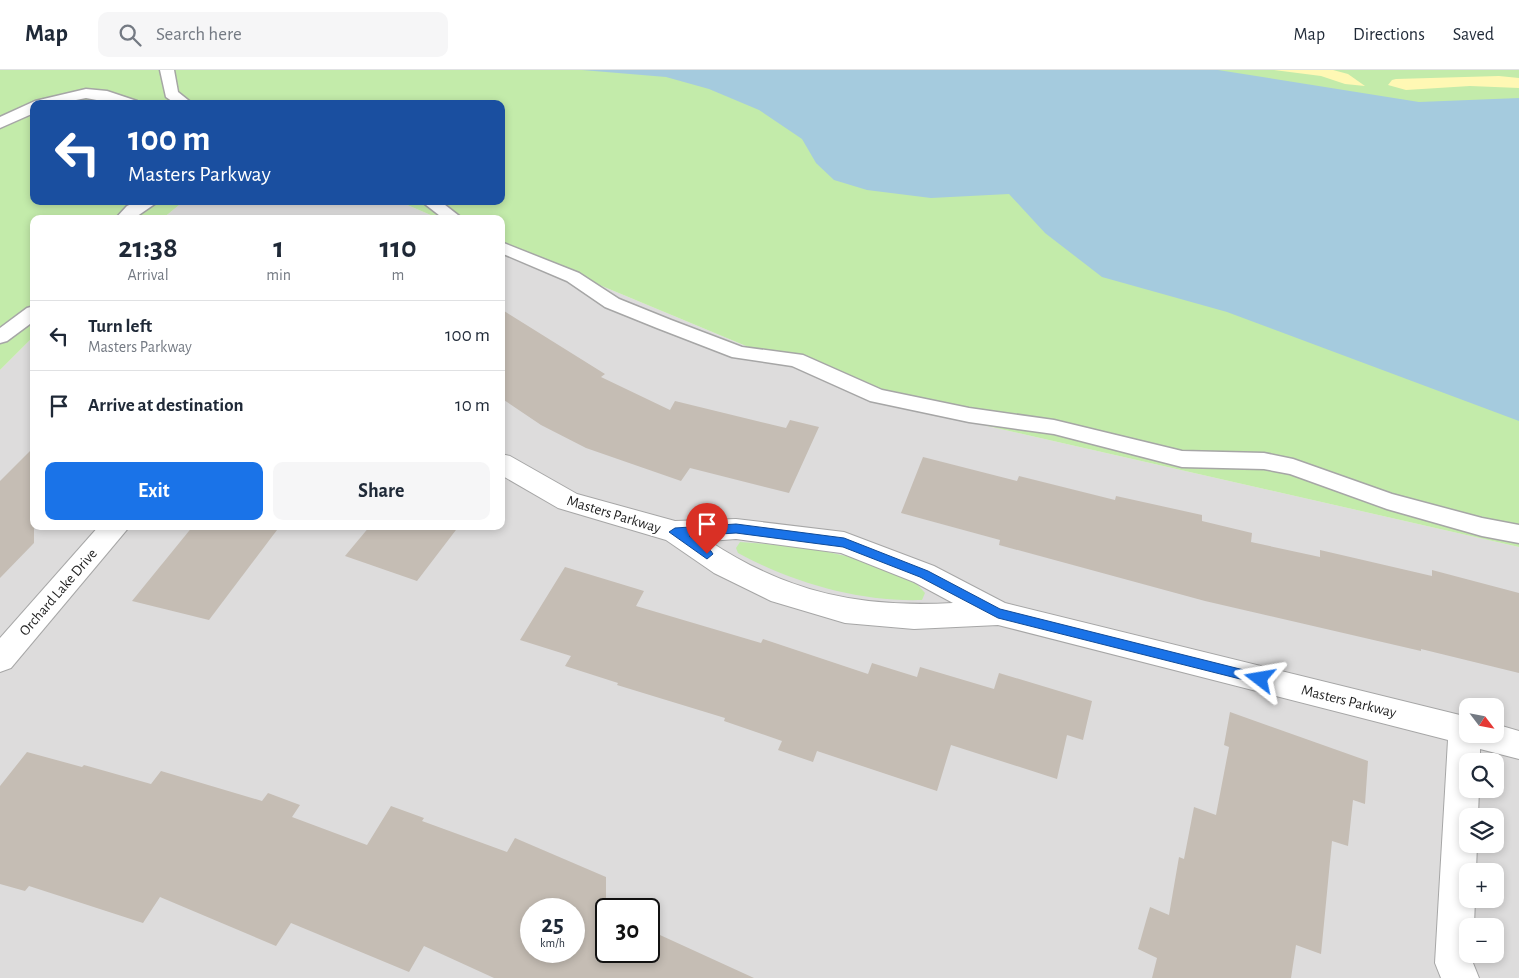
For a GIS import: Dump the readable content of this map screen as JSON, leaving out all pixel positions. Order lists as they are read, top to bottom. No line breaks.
{"streets":{"street":["Masters Parkway","Orchard Lake Drive"]},"north":"bottom right","page":{"header":"Map","search":"Search here","nav":["Map","Directions","Saved"],"turn":["100 m","Masters Parkway"],"eta":["21:38","Arrival","1","min","110","m"],"list":[{"name":"Turn left","note":"Masters Parkway","value":"100 m"},{"name":"Arrive at destination","value":"10 m"}],"buttons":["Exit","Share"],"map_buttons":["+","−"],"speed":"25 km/h","limit":"30"}}
